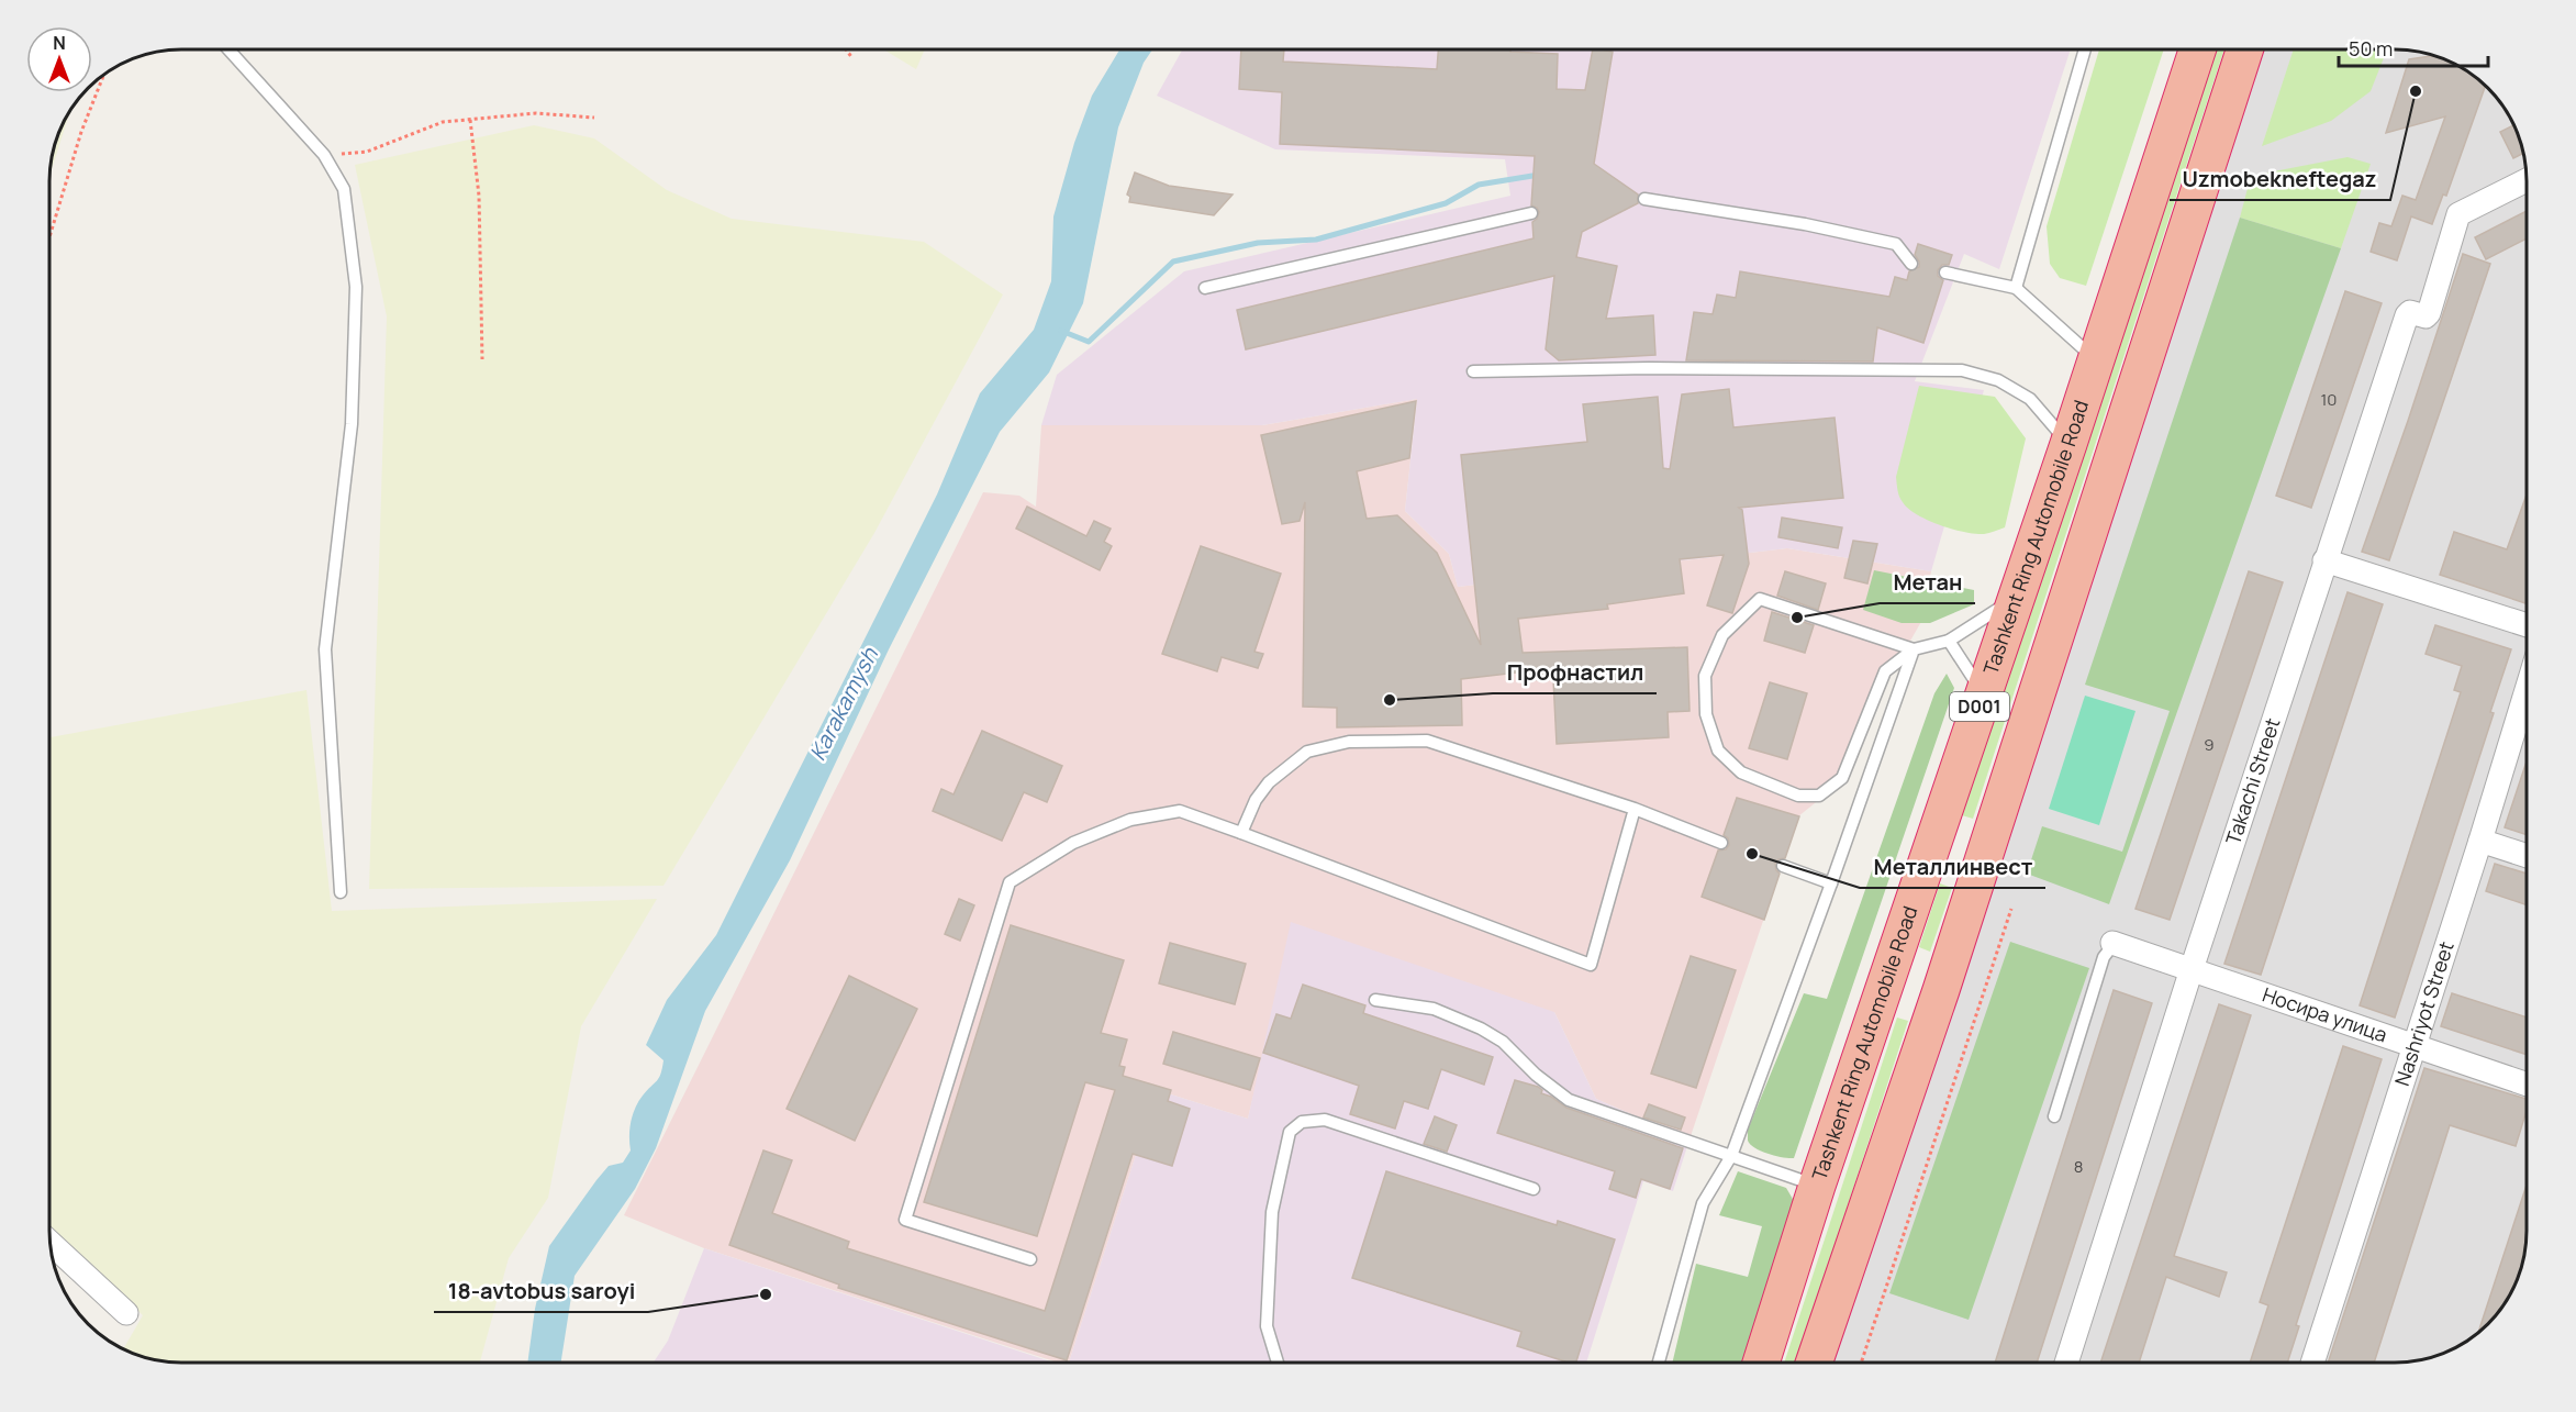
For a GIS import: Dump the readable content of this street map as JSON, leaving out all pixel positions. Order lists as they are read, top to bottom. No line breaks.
{"streets":{"highway":["Tashkent Ring Automobile Road","D001"],"street":["Takachi Street","Nashriyot Street","Носира улица"]},"crossings":[["Takachi Street","Носира улица"],["Nashriyot Street","Носира улица"]],"water":["Karakamysh"],"places":["Uzmobekneftegaz","Метан","Профнастил","Металлинвест","18-avtobus saroyi"],"house_numbers":["10","9","8"],"scale_bar":"50 m","north":"top"}
